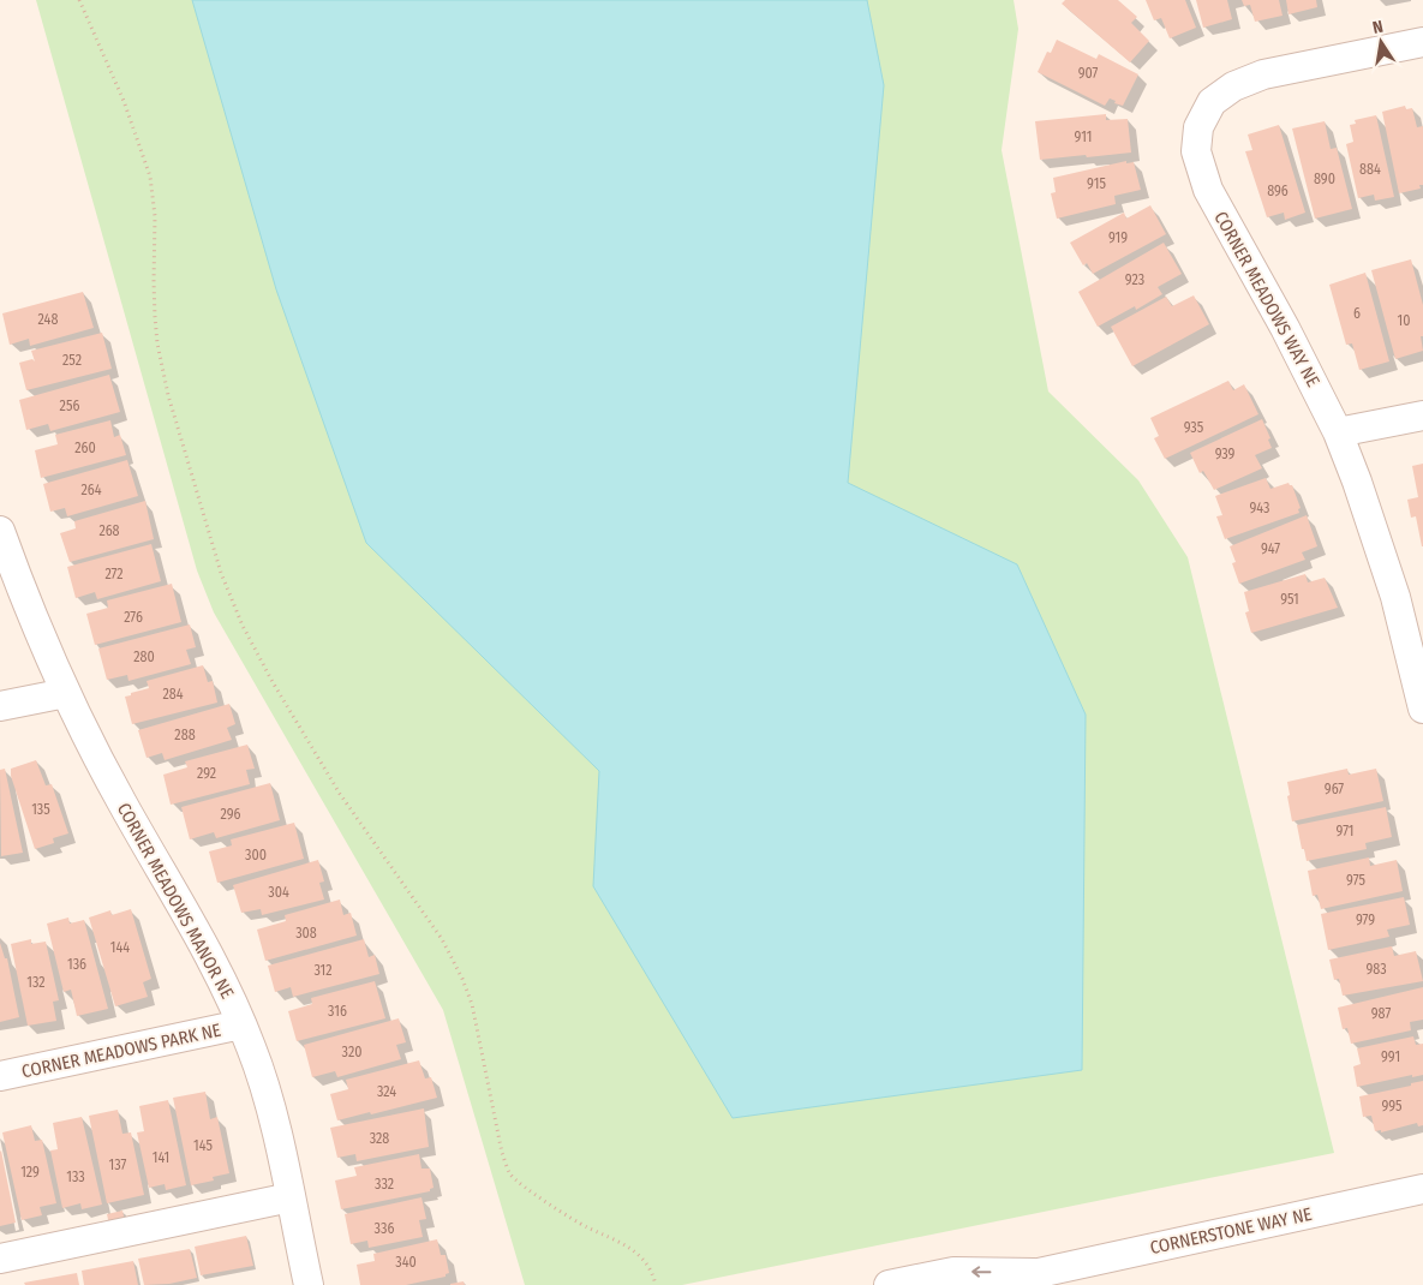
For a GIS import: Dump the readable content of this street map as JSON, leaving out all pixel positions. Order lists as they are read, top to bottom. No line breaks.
{"streets":{"street":["CORNER MEADOWS WAY NE","CORNER MEADOWS MANOR NE","CORNER MEADOWS PARK NE","CORNERSTONE WAY NE"]},"crossings":[["CORNER MEADOWS MANOR NE","CORNER MEADOWS PARK NE"]],"house_numbers":["907","911","884","890","915","896","919","923","6","248","10","252","256","935","260","939","264","943","268","947","272","951","276","280","284","288","292","967","135","296","971","300","975","304","979","308","144","136","983","312","132","316","987","320","991","324","995","328","145","141","137","129","133","332","336","340"],"north":"top"}
